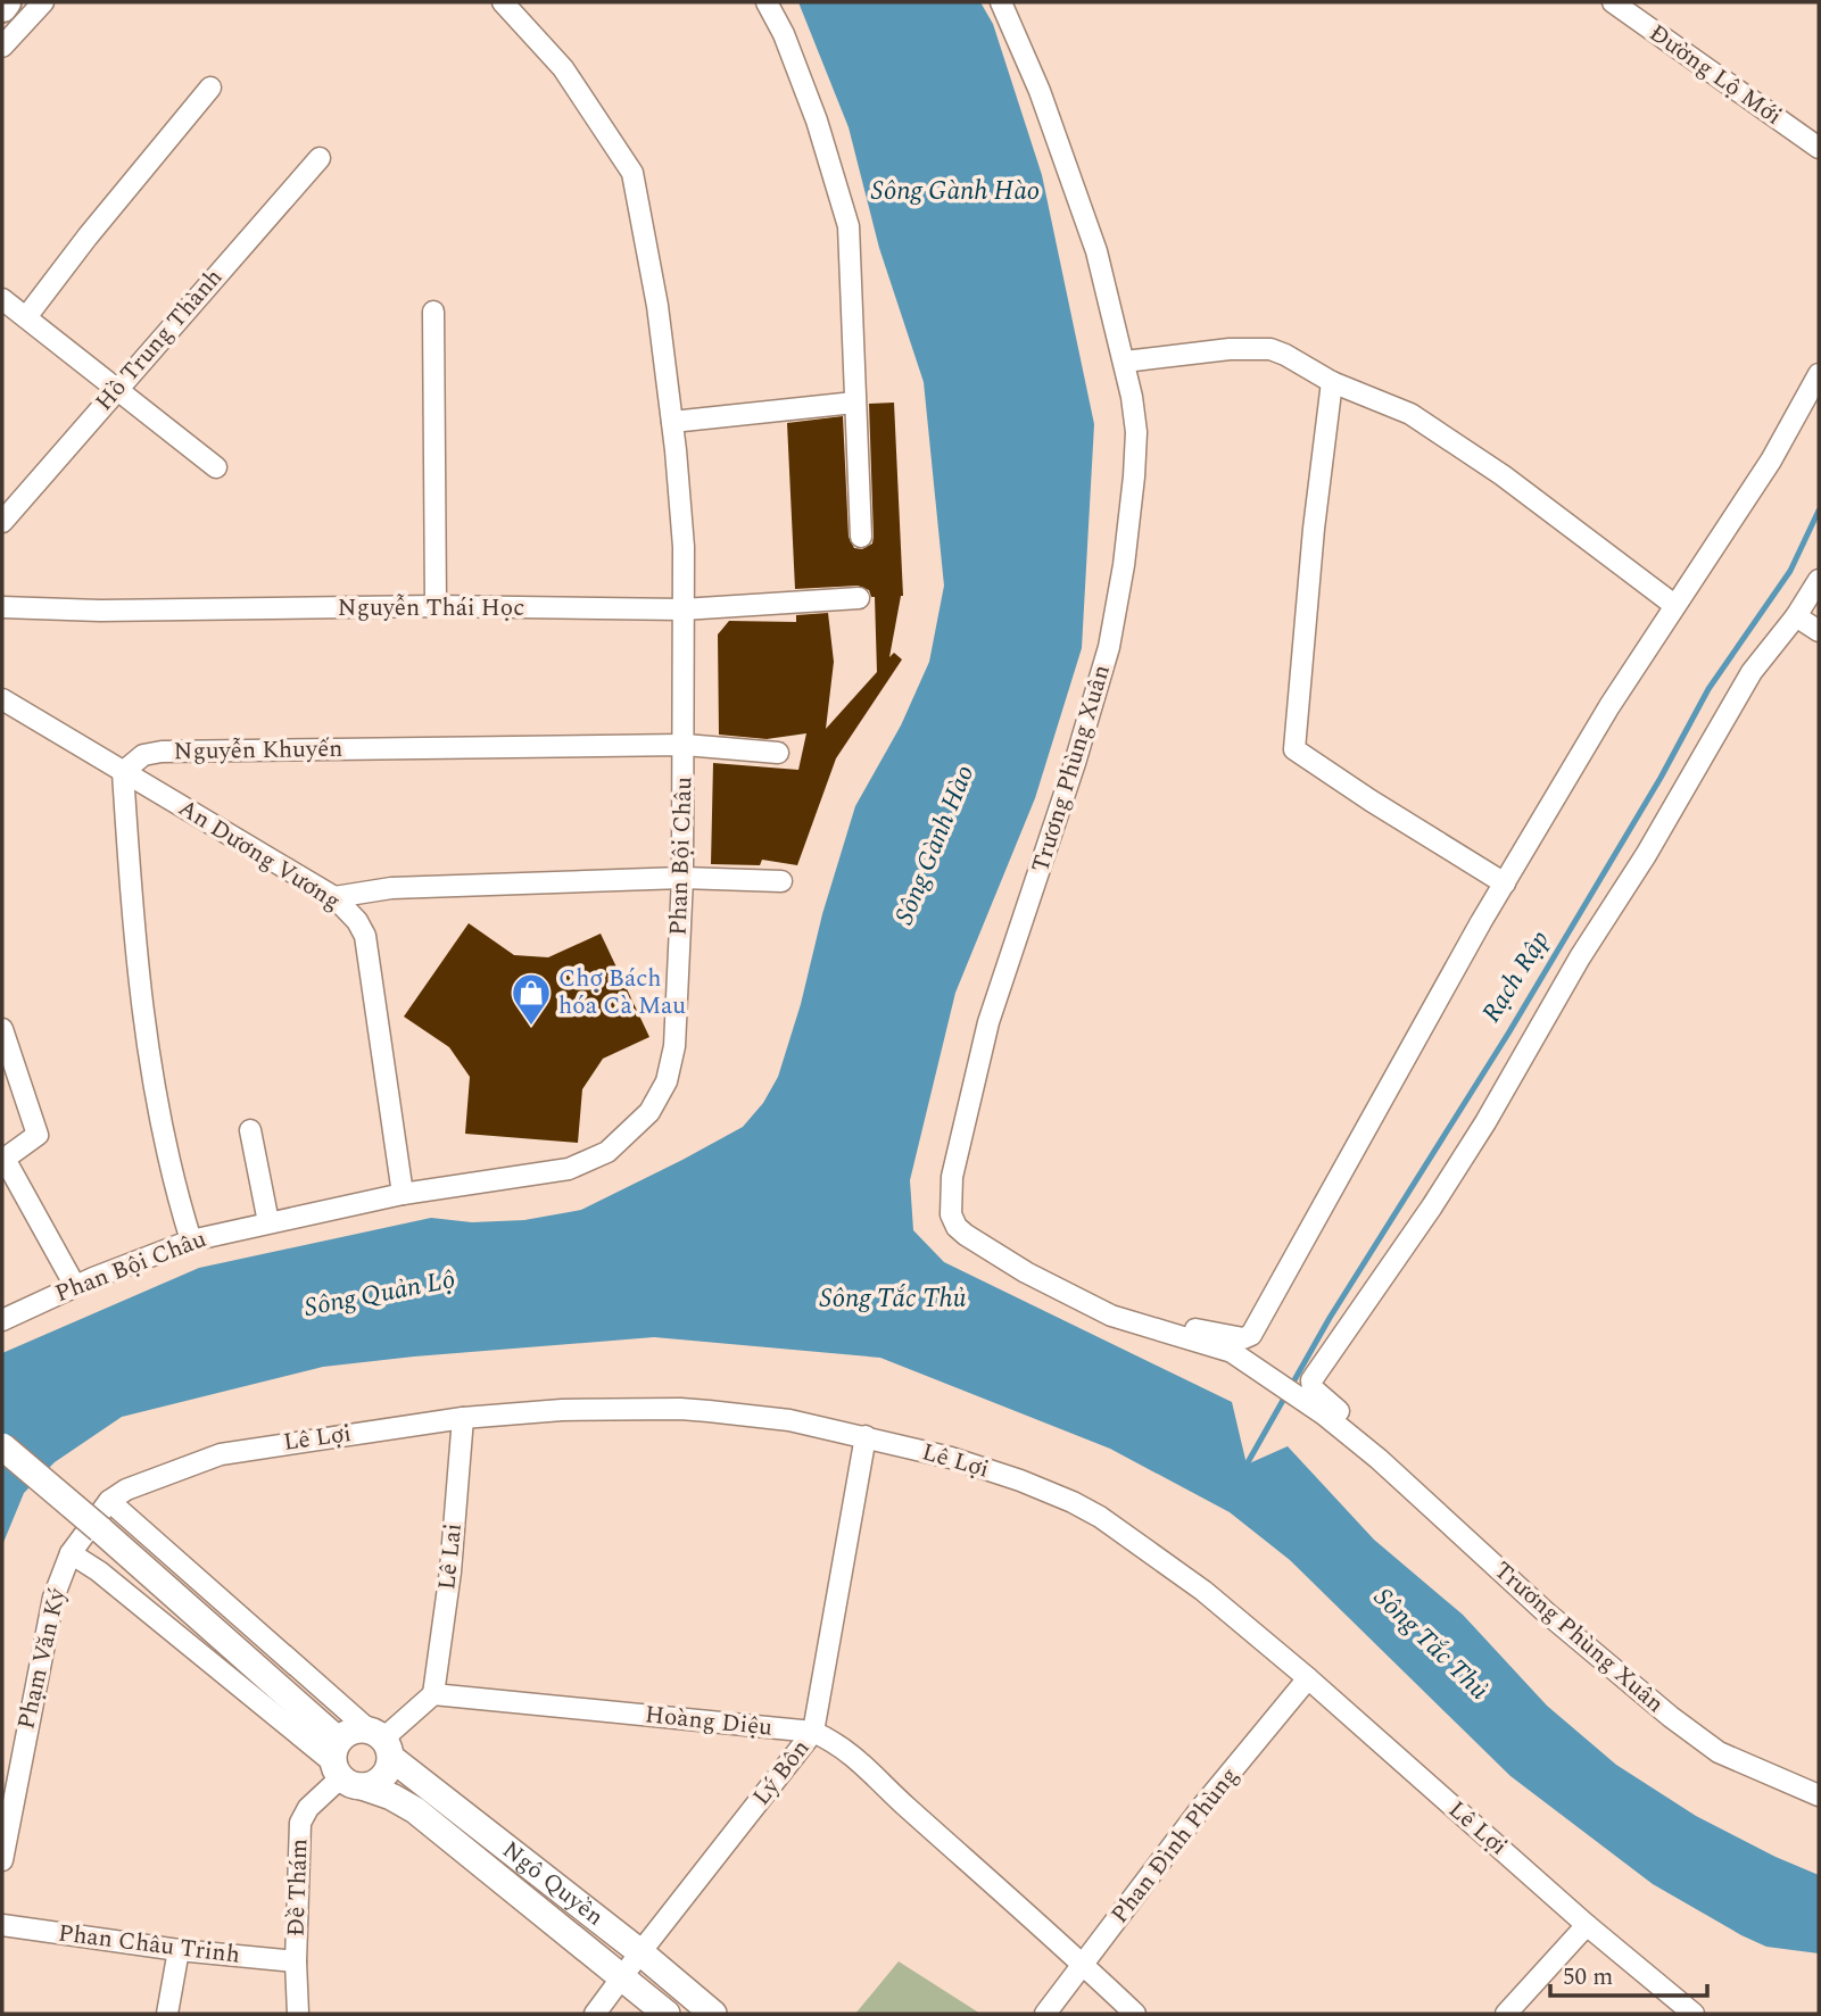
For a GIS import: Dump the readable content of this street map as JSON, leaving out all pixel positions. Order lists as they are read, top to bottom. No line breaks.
{"streets":{"main road":["Ngô Quyền"],"street":["Đường Lộ Mới","Hồ Trung Thành","Nguyễn Thái Học","Nguyễn Khuyến","Trương Phùng Xuân","An Dương Vương","Phan Bội Châu","Lê Lợi","Lê Lai","Phạm Văn Ký","Hoàng Diệu","Lý Bôn","Phan Đình Phùng","Đề Thám","Phan Châu Trinh"]},"crossings":[["Nguyễn Thái Học","Phan Bội Châu"],["Nguyễn Khuyến","An Dương Vương"],["Nguyễn Khuyến","Phan Bội Châu"],["An Dương Vương","Phan Bội Châu"],["Lê Lợi","Lê Lai"],["Lê Lợi","Phạm Văn Ký"],["Lê Lợi","Lý Bôn"],["Lê Lợi","Phan Đình Phùng"],["Lê Lai","Hoàng Diệu"],["Hoàng Diệu","Lý Bôn"],["Hoàng Diệu","Phan Đình Phùng"],["Lý Bôn","Ngô Quyền"],["Ngô Quyền","Đề Thám"],["Đề Thám","Phan Châu Trinh"]],"water":["Sông Gành Hào","Rạch Rập","Sông Quản Lộ","Sông Tắc Thủ"],"places":{"shop":["Chợ Bách hóa Cà Mau"]},"scale_bar":"50 m"}
